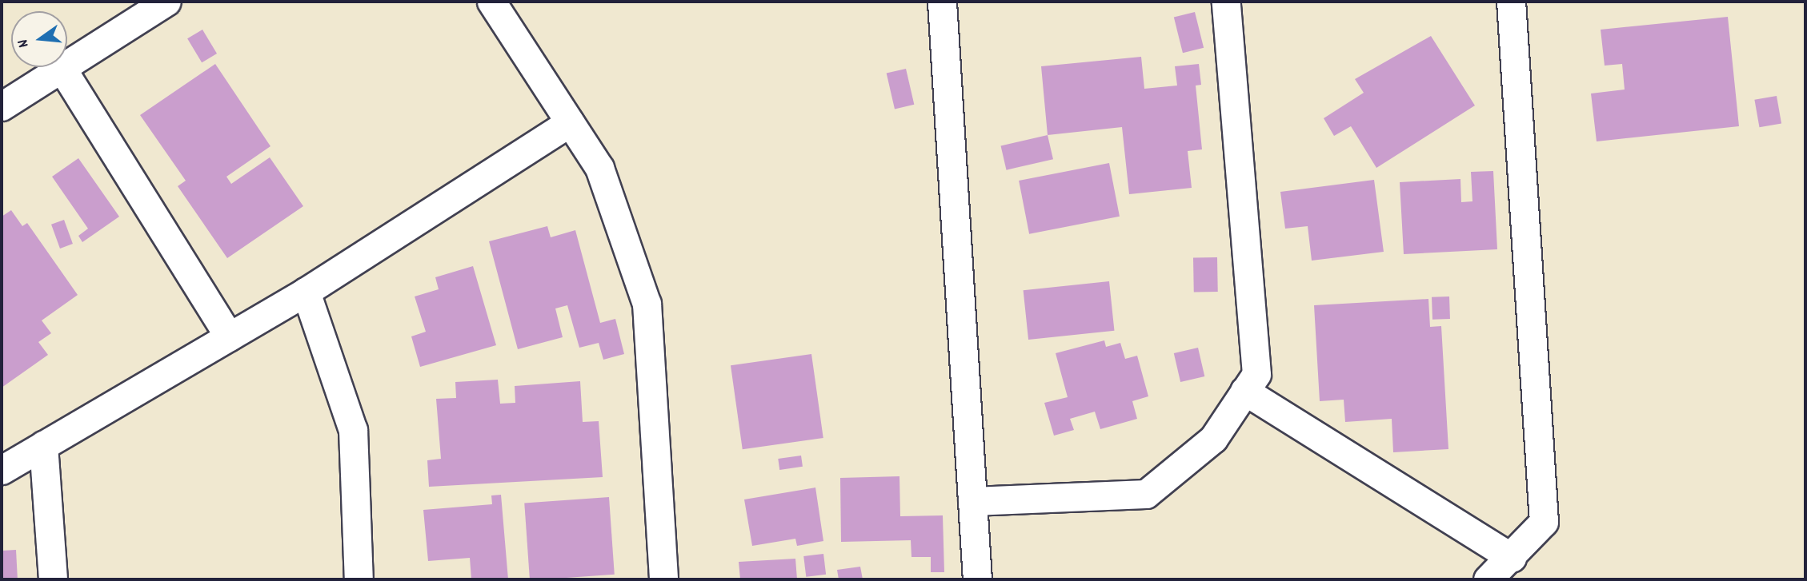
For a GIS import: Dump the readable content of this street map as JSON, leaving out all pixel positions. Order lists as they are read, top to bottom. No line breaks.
{"north":"left"}
